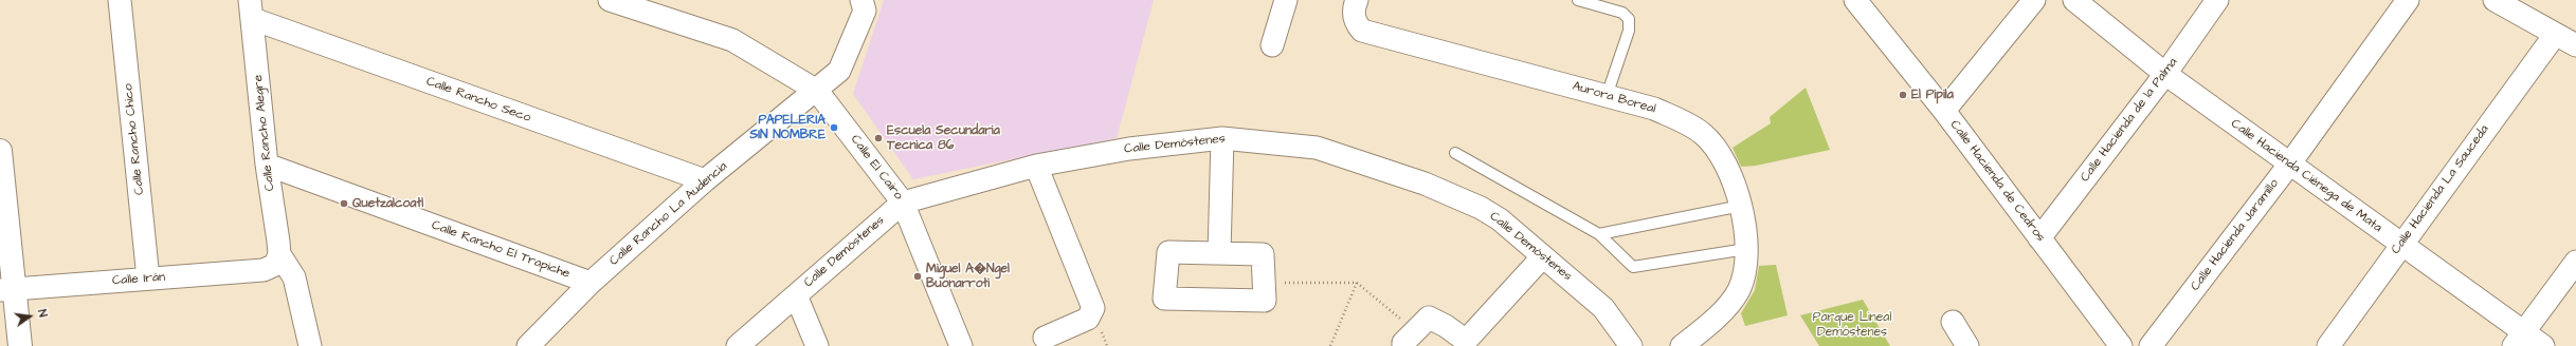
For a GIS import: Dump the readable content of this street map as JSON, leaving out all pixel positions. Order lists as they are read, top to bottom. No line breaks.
{"streets":{"street":["Aurora Boreal","Calle Rancho Seco","Calle Hacienda de la Palma","Calle Rancho Alegre","Calle Rancho Chico","Calle Demóstenes","Calle El Cairo","Calle Hacienda Ciénega de Mata","Calle Hacienda de Cedros","Calle Hacienda La Sauceda","Calle Rancho La Audencia","Calle Hacienda Jaramillo","Calle Rancho El Trapiche","Calle Irán"]},"crossings":[["Calle Rancho Seco","Calle Rancho Alegre"],["Calle Rancho Seco","Calle Rancho La Audencia"],["Calle Hacienda de la Palma","Calle Hacienda Ciénega de Mata"],["Calle Hacienda de la Palma","Calle Hacienda de Cedros"],["Calle Rancho Alegre","Calle Rancho El Trapiche"],["Calle Rancho Alegre","Calle Irán"],["Calle Rancho Chico","Calle Irán"],["Calle Demóstenes","Calle El Cairo"],["Calle El Cairo","Calle Rancho La Audencia"],["Calle Hacienda Ciénega de Mata","Calle Hacienda La Sauceda"],["Calle Hacienda Ciénega de Mata","Calle Hacienda Jaramillo"],["Calle Rancho La Audencia","Calle Rancho El Trapiche"]],"parks":["Parque Lineal Demóstenes"],"places":["El Pipila","PAPELERIA SIN NOMBRE","Escuela Secundaria Tecnica 86","Quetzalcoatl","Miguel A�Ngel Buonarroti"],"north":"right"}
